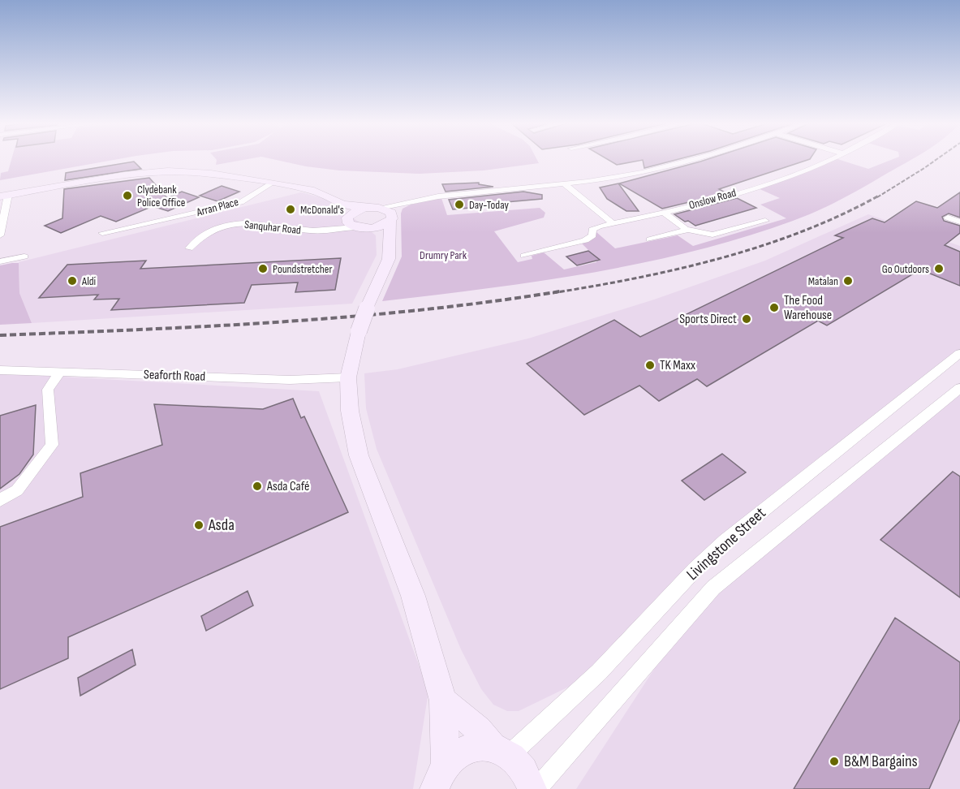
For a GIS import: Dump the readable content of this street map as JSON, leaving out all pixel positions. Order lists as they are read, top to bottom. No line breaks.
{"streets":{"street":["Onslow Road","Arran Place","Sanquhar Road","Seaforth Road","Livingstone Street"]},"parks":["Drumry Park"],"places":["Clydebank Police Office","Day-Today","McDonald's","Poundstretcher","Go Outdoors","Aldi","Matalan","The Food Warehouse","Sports Direct","TK Maxx","Asda Café","Asda","B&M Bargains"]}
